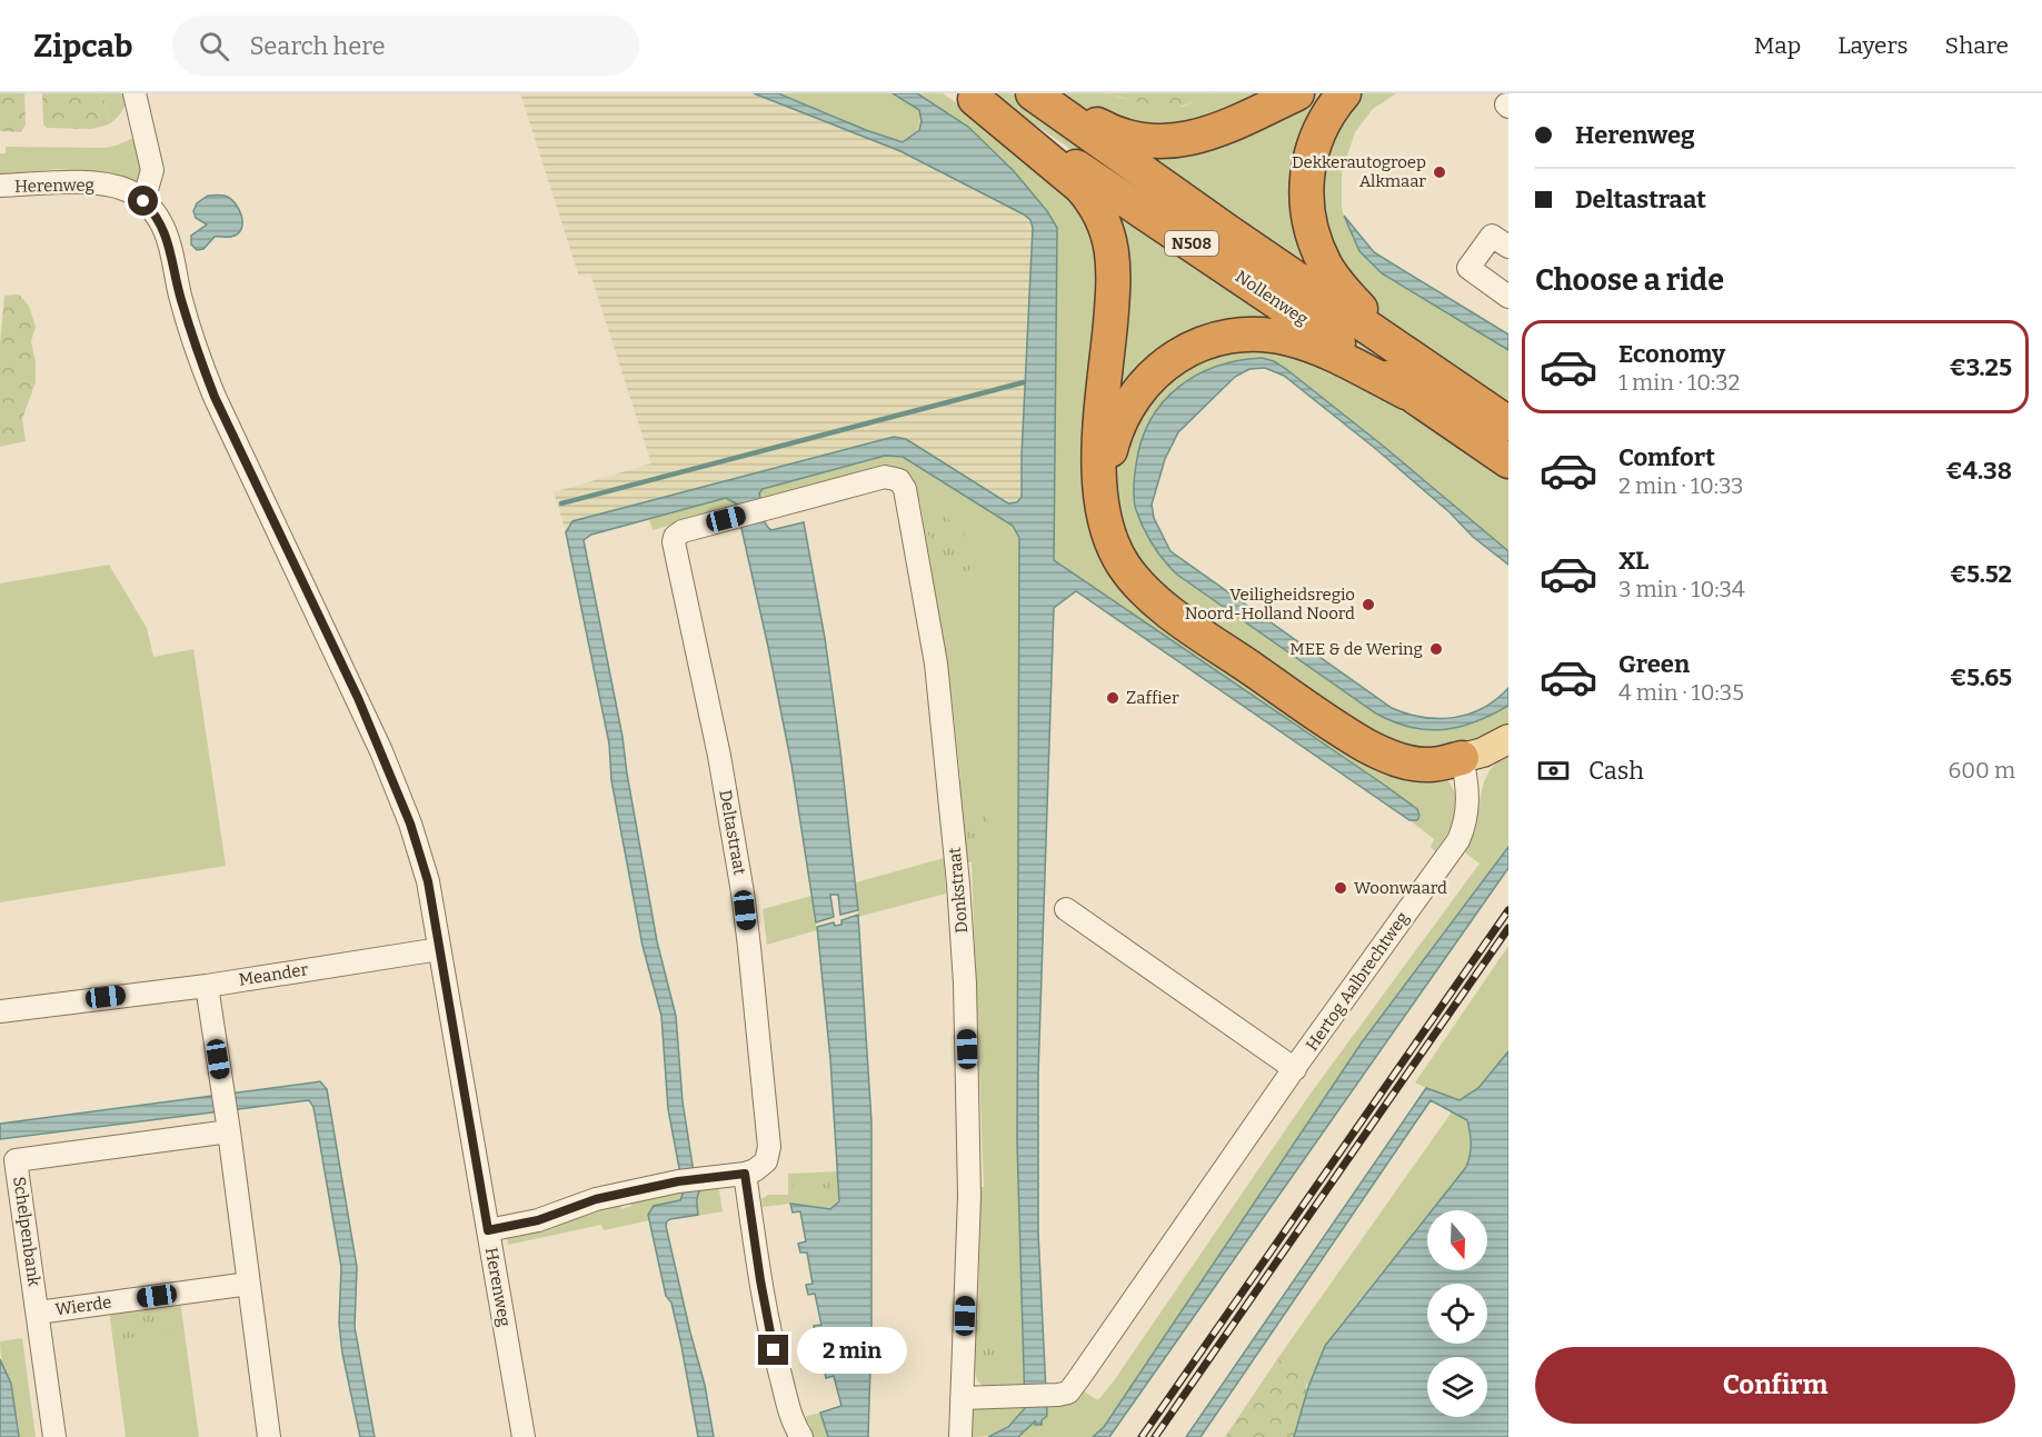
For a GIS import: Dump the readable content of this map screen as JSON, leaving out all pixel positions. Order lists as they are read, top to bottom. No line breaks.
{"streets":{"highway":["N508","Nollenweg"],"street":["Herenweg","Deltastraat","Donkstraat","Meander","Hertog Aalbrechtweg","Schelpenbank","Wierde"]},"crossings":[["Herenweg","Meander"],["Deltastraat","Donkstraat"],["Donkstraat","Hertog Aalbrechtweg"],["Schelpenbank","Wierde"]],"places":["Dekkerautogroep Alkmaar","Veiligheidsregio Noord-Holland Noord","MEE & de Wering","Zaffier","Woonwaard"],"north":"bottom","page":{"header":"Zipcab","search":"Search here","nav":["Map","Layers","Share"],"banner":["Herenweg","Deltastraat"],"heading":"Choose a ride","list":[{"name":"Economy","note":"1 min · 10:32","value":"€3.25"},{"name":"Comfort","note":"2 min · 10:33","value":"€4.38"},{"name":"XL","note":"3 min · 10:34","value":"€5.52"},{"name":"Green","note":"4 min · 10:35","value":"€5.65"}],"pay":["Cash","600 m"],"bubble":"2 min","buttons":"Confirm"}}
